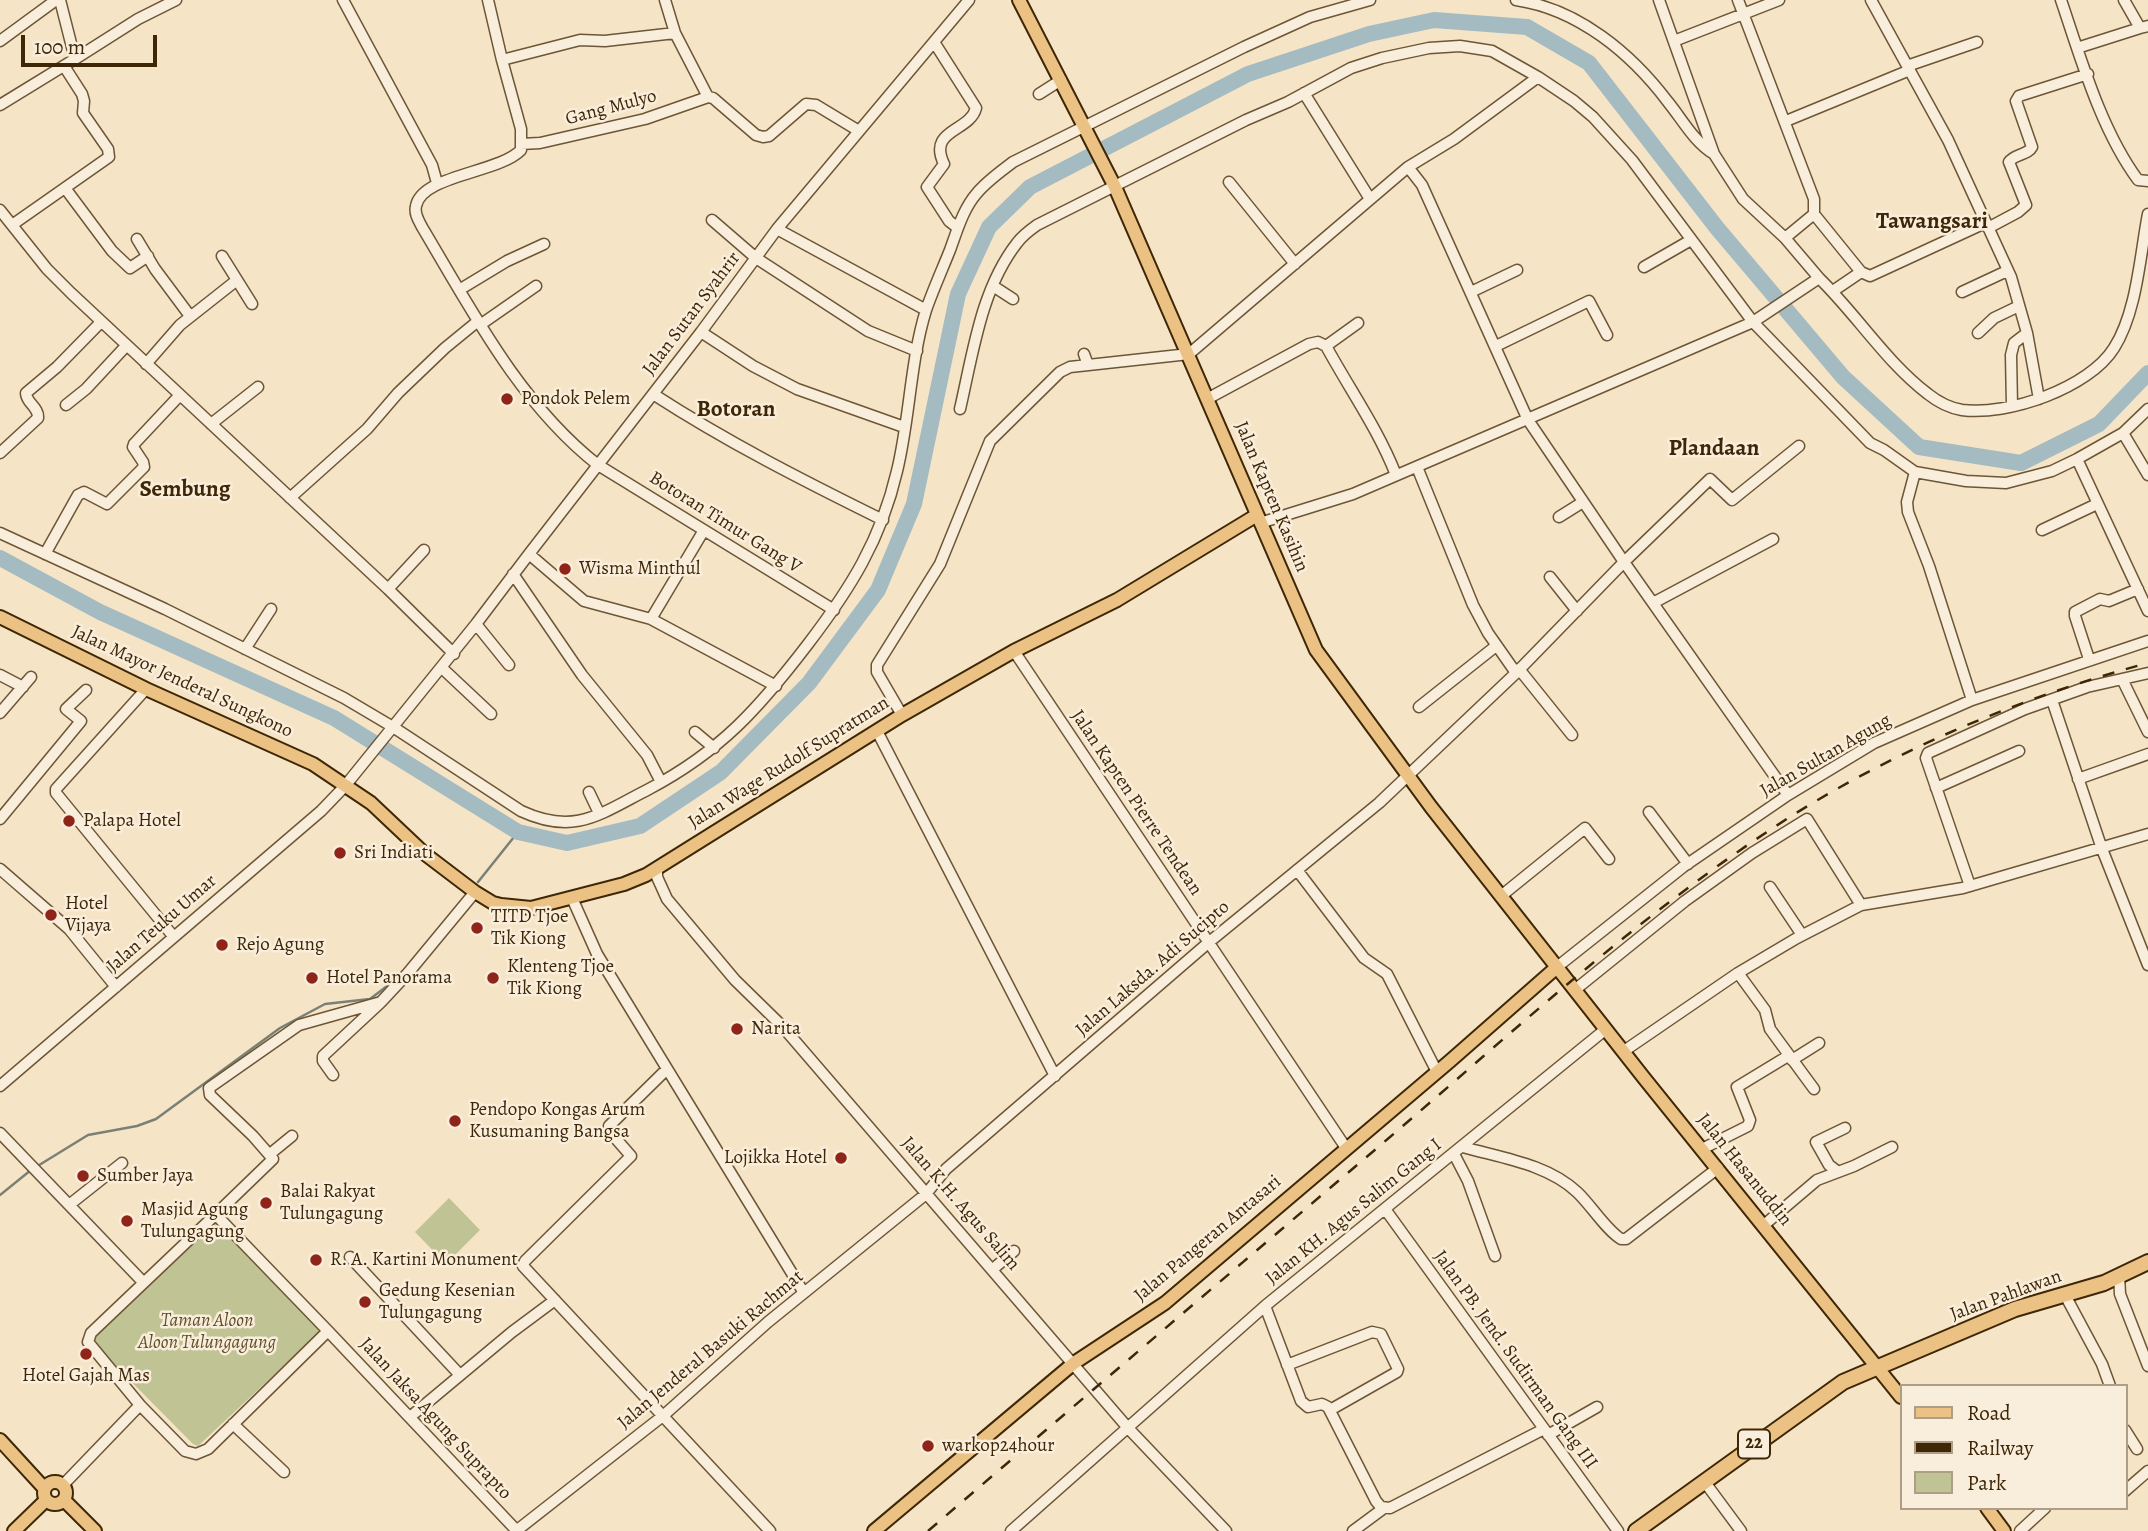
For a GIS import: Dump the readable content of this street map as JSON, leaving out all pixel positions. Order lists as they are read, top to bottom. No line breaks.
{"streets":{"highway":["Jalan Pahlawan","22"],"main road":["Jalan Kapten Kasihin","Jalan Mayor Jenderal Sungkono","Jalan Wage Rudolf Supratman","Jalan Hasanuddin","Jalan Pangeran Antasari"],"street":["Gang Mulyo","Jalan Sutan Syahrir","Botoran Timur Gang V","Jalan Sultan Agung","Jalan Kapten Pierre Tendean","Jalan Teuku Umar","Jalan Laksda. Adi Sucipto","Jalan K.H. Agus Salim","Jalan KH. Agus Salim Gang I","Jalan Jenderal Basuki Rachmat","Jalan PB. Jend. Sudirman Gang III","Jalan Jaksa Agung Suprapto"]},"crossings":[["Jalan Sutan Syahrir","Botoran Timur Gang V"],["Jalan Sutan Syahrir","Jalan Mayor Jenderal Sungkono"],["Jalan Sutan Syahrir","Jalan Wage Rudolf Supratman"],["Jalan Sutan Syahrir","Jalan Teuku Umar"],["Jalan Kapten Kasihin","Jalan Sultan Agung"],["Jalan Kapten Kasihin","Jalan Wage Rudolf Supratman"],["Jalan Kapten Kasihin","Jalan Laksda. Adi Sucipto"],["Jalan Kapten Kasihin","Jalan Hasanuddin"],["Jalan Kapten Kasihin","Jalan Pangeran Antasari"],["Jalan Mayor Jenderal Sungkono","Jalan Wage Rudolf Supratman"],["Jalan Mayor Jenderal Sungkono","Jalan Teuku Umar"],["Jalan Sultan Agung","Jalan Hasanuddin"],["Jalan Sultan Agung","Jalan Pangeran Antasari"],["Jalan Wage Rudolf Supratman","Jalan Kapten Pierre Tendean"],["Jalan Wage Rudolf Supratman","Jalan Teuku Umar"],["Jalan Wage Rudolf Supratman","Jalan K.H. Agus Salim"],["Jalan Kapten Pierre Tendean","Jalan Laksda. Adi Sucipto"],["Jalan Kapten Pierre Tendean","Jalan Pangeran Antasari"],["Jalan Laksda. Adi Sucipto","Jalan K.H. Agus Salim"],["Jalan Laksda. Adi Sucipto","Jalan Jenderal Basuki Rachmat"],["Jalan Hasanuddin","Jalan KH. Agus Salim Gang I"],["Jalan Hasanuddin","Jalan Pangeran Antasari"],["Jalan Hasanuddin","Jalan Pahlawan"],["Jalan Hasanuddin","22"],["Jalan K.H. Agus Salim","Jalan KH. Agus Salim Gang I"],["Jalan K.H. Agus Salim","Jalan Pangeran Antasari"],["Jalan K.H. Agus Salim","Jalan Jenderal Basuki Rachmat"],["Jalan KH. Agus Salim Gang I","Jalan PB. Jend. Sudirman Gang III"],["Jalan Pahlawan","22"],["Jalan Jenderal Basuki Rachmat","Jalan Jaksa Agung Suprapto"]],"districts":["Tawangsari","Botoran","Plandaan","Sembung"],"parks":["Taman Aloon Aloon Tulungagung"],"places":["Pondok Pelem","Wisma Minthul","Palapa Hotel","Sri Indiati","Hotel Vijaya","TITD Tjoe Tik Kiong","Rejo Agung","Hotel Panorama","Klenteng Tjoe Tik Kiong","Narita","Pendopo Kongas Arum Kusumaning Bangsa","Lojikka Hotel","Sumber Jaya","Balai Rakyat Tulungagung","Masjid Agung Tulungagung","R. A. Kartini Monument","Gedung Kesenian Tulungagung","Hotel Gajah Mas","warkop24hour"],"legend":["Road","Railway","Park"],"scale_bar":"100 m"}
